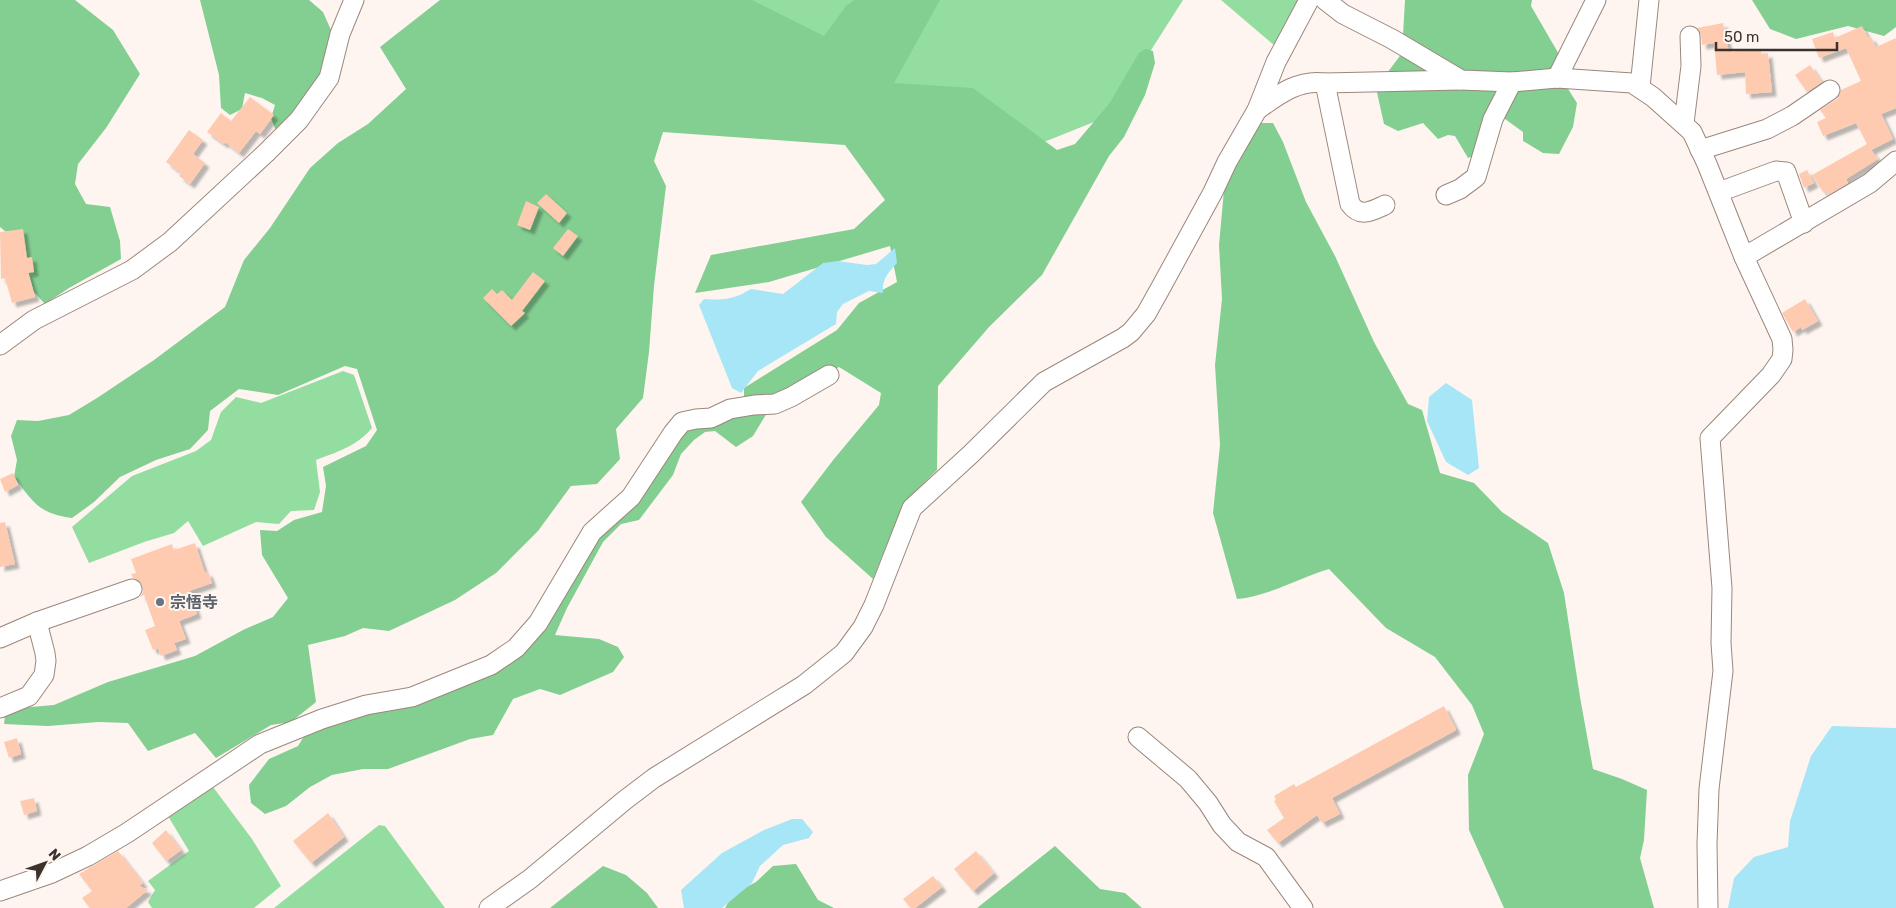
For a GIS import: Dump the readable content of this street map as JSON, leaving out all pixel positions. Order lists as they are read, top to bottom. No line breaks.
{"places":["宗悟寺"],"scale_bar":"50 m","north":"top right"}
